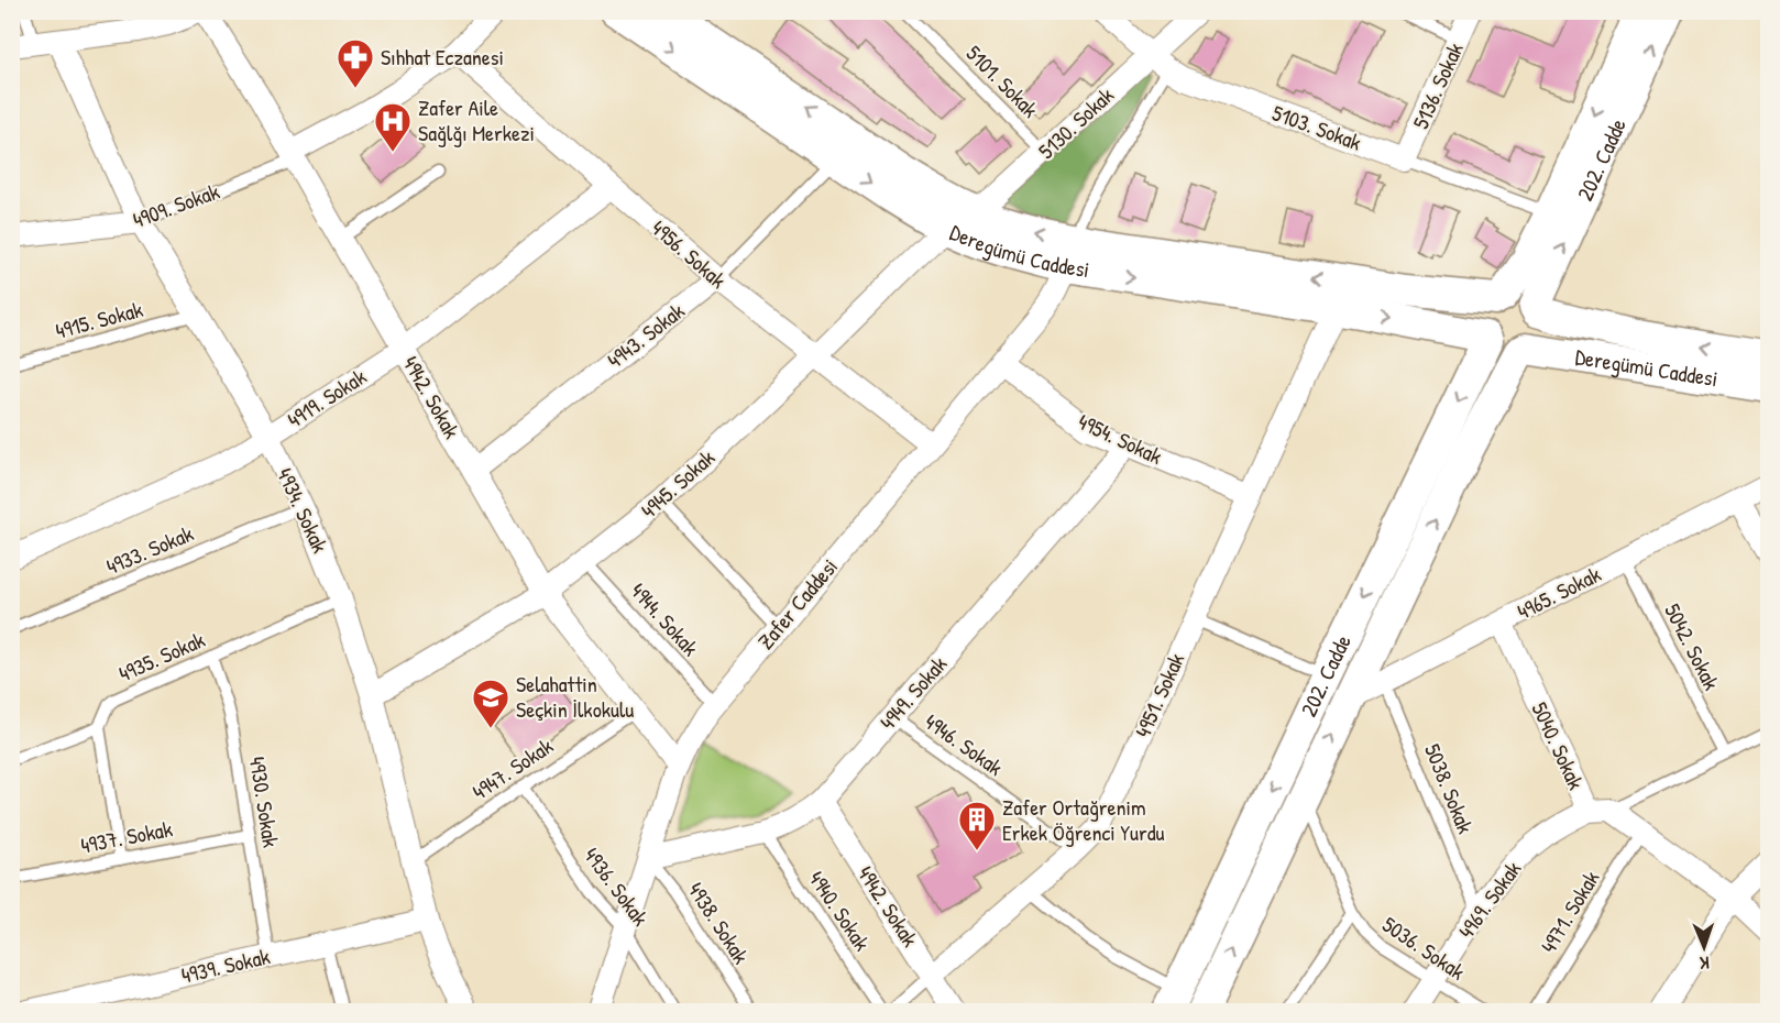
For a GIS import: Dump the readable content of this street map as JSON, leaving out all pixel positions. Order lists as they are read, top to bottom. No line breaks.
{"streets":{"main road":["202. Cadde","Deregümü Caddesi"],"street":["5136. Sokak","5130. Sokak","5103. Sokak","4909. Sokak","4956. Sokak","4943. Sokak","4942. Sokak","4919. Sokak","4954. Sokak","4945. Sokak","4934. Sokak","4965. Sokak","Zafer Caddesi","4949. Sokak","4951. Sokak","5040. Sokak","4969. Sokak","4939. Sokak"],"lane":["5101. Sokak","4915. Sokak","4933. Sokak","4944. Sokak","5042. Sokak","4935. Sokak","4946. Sokak","4947. Sokak","5038. Sokak","4930. Sokak","4937. Sokak","4936. Sokak","4940. Sokak","4971. Sokak","4938. Sokak","5036. Sokak"]},"crossings":[["5101. Sokak","5130. Sokak"],["5136. Sokak","5103. Sokak"],["5130. Sokak","5103. Sokak"],["5130. Sokak","Deregümü Caddesi"],["5130. Sokak","4945. Sokak"],["5103. Sokak","202. Cadde"],["202. Cadde","Deregümü Caddesi"],["202. Cadde","4965. Sokak"],["202. Cadde","5036. Sokak"],["4909. Sokak","4956. Sokak"],["4909. Sokak","4942. Sokak"],["4909. Sokak","4934. Sokak"],["Deregümü Caddesi","4943. Sokak"],["Deregümü Caddesi","4945. Sokak"],["Deregümü Caddesi","Zafer Caddesi"],["Deregümü Caddesi","4951. Sokak"],["4956. Sokak","4943. Sokak"],["4956. Sokak","4919. Sokak"],["4956. Sokak","4945. Sokak"],["4956. Sokak","Zafer Caddesi"],["4915. Sokak","4934. Sokak"],["4943. Sokak","4942. Sokak"],["4942. Sokak","4919. Sokak"],["4942. Sokak","4945. Sokak"],["4942. Sokak","Zafer Caddesi"],["4942. Sokak","4949. Sokak"],["4942. Sokak","4951. Sokak"],["4942. Sokak","4947. Sokak"],["4919. Sokak","4934. Sokak"],["4954. Sokak","Zafer Caddesi"],["4954. Sokak","4949. Sokak"],["4954. Sokak","4951. Sokak"],["4945. Sokak","4934. Sokak"],["4945. Sokak","4944. Sokak"],["4934. Sokak","4933. Sokak"],["4934. Sokak","4935. Sokak"],["4934. Sokak","4947. Sokak"],["4934. Sokak","4939. Sokak"],["4965. Sokak","5042. Sokak"],["4965. Sokak","5040. Sokak"],["4965. Sokak","5038. Sokak"],["Zafer Caddesi","4944. Sokak"],["Zafer Caddesi","4949. Sokak"],["Zafer Caddesi","4936. Sokak"],["Zafer Caddesi","4938. Sokak"],["4935. Sokak","4930. Sokak"],["4949. Sokak","4946. Sokak"],["4949. Sokak","4940. Sokak"],["4949. Sokak","4938. Sokak"],["4951. Sokak","4946. Sokak"],["5040. Sokak","4969. Sokak"],["4947. Sokak","4936. Sokak"],["5038. Sokak","4969. Sokak"],["4930. Sokak","4937. Sokak"],["4930. Sokak","4939. Sokak"],["4969. Sokak","5036. Sokak"]],"places":{"pharmacy":["Sıhhat Eczanesi"],"hospital":["Zafer Aile Sağlğı Merkezi"],"school or university":["Selahattin Seçkin İlkokulu"],"building":["Zafer Ortağrenim Erkek Öğrenci Yurdu"]},"north":"bottom"}
